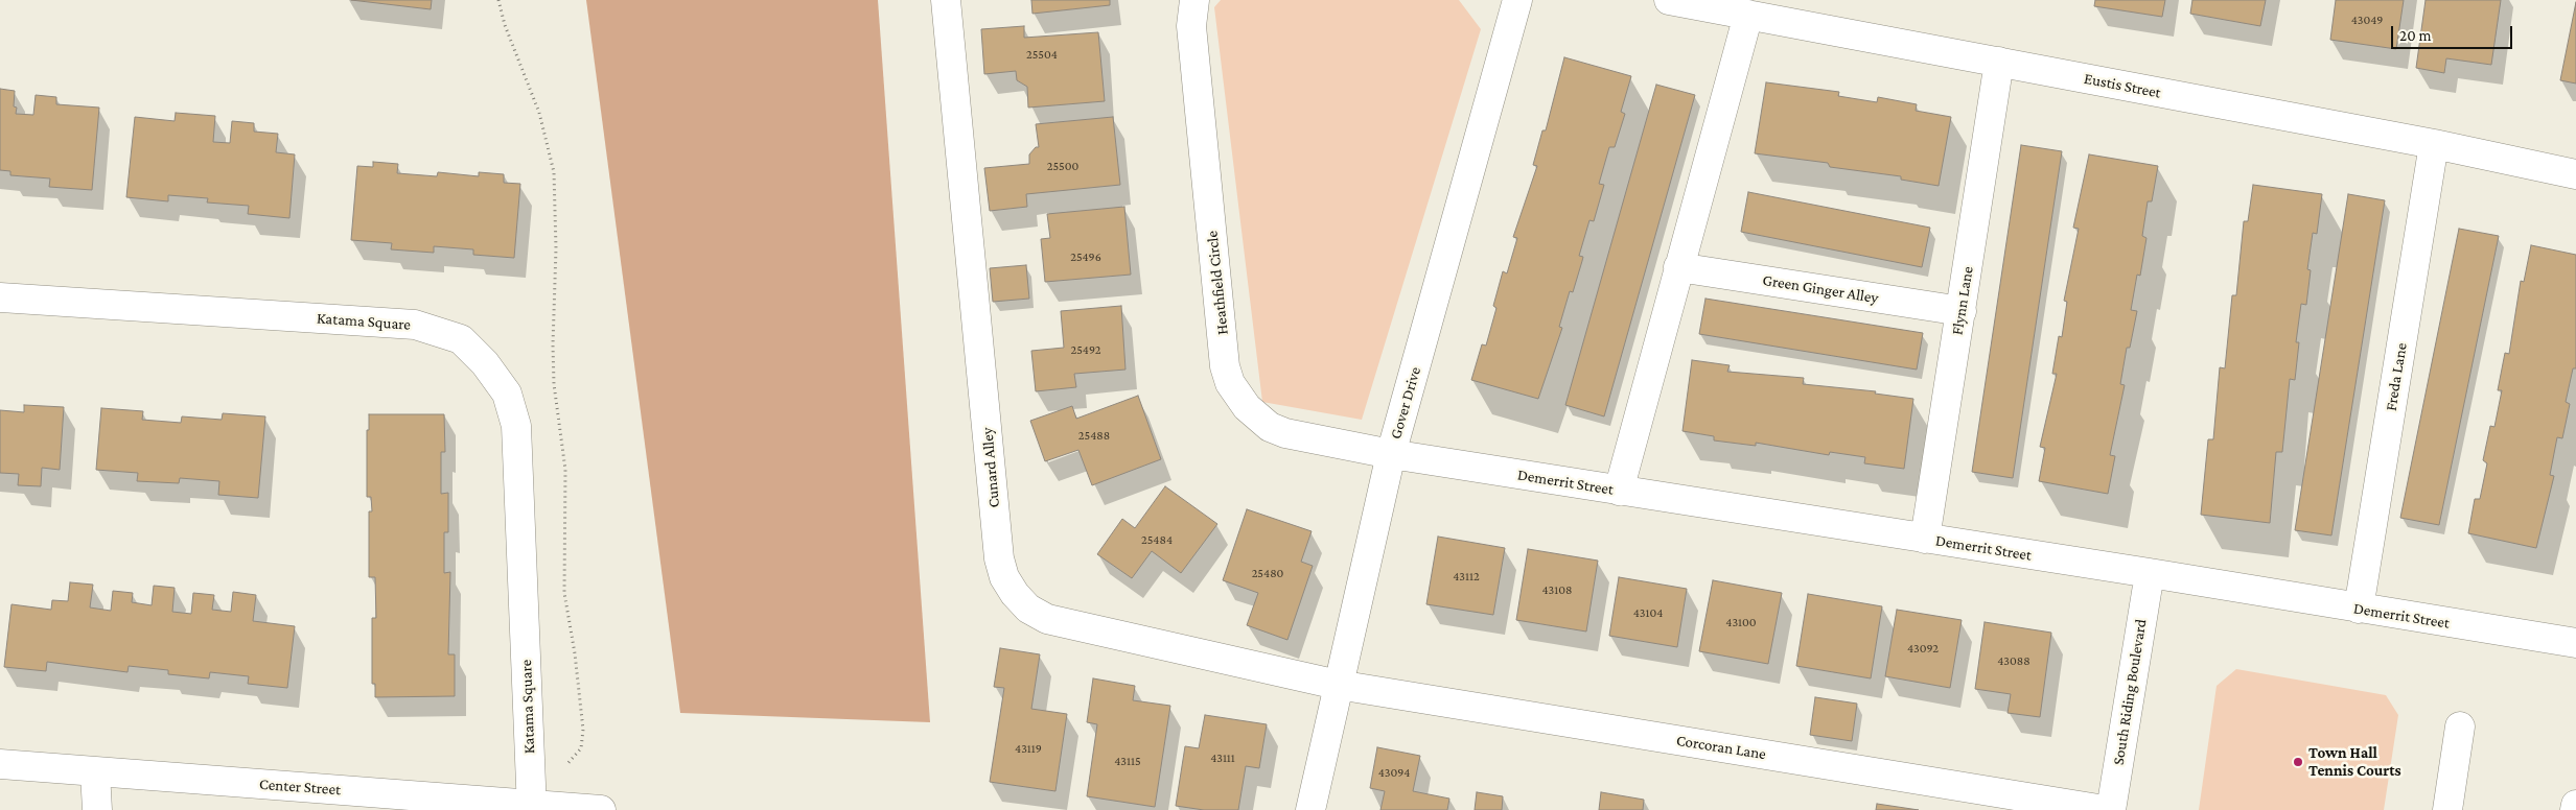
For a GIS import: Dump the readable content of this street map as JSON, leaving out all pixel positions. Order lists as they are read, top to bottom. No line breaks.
{"streets":{"street":["Eustis Street","Heathfield Circle","Green Ginger Alley","Flynn Lane","Katama Square","Freda Lane","Gover Drive","Cunard Alley","Demerrit Street","South Riding Boulevard","Corcoran Lane","Center Street"]},"crossings":[["Eustis Street","Flynn Lane"],["Eustis Street","Freda Lane"],["Heathfield Circle","Gover Drive"],["Heathfield Circle","Demerrit Street"],["Green Ginger Alley","Flynn Lane"],["Flynn Lane","Demerrit Street"],["Katama Square","Center Street"],["Freda Lane","Demerrit Street"],["Gover Drive","Cunard Alley"],["Gover Drive","Demerrit Street"],["Gover Drive","Corcoran Lane"],["Cunard Alley","Corcoran Lane"],["Demerrit Street","South Riding Boulevard"]],"places":["Town Hall Tennis Courts"],"house_numbers":["43049","25504","25500","25496","25492","25488","25484","25480","43112","43108","43104","43100","43092","43088","43119","43111","43115","43094"],"scale_bar":"20 m"}
